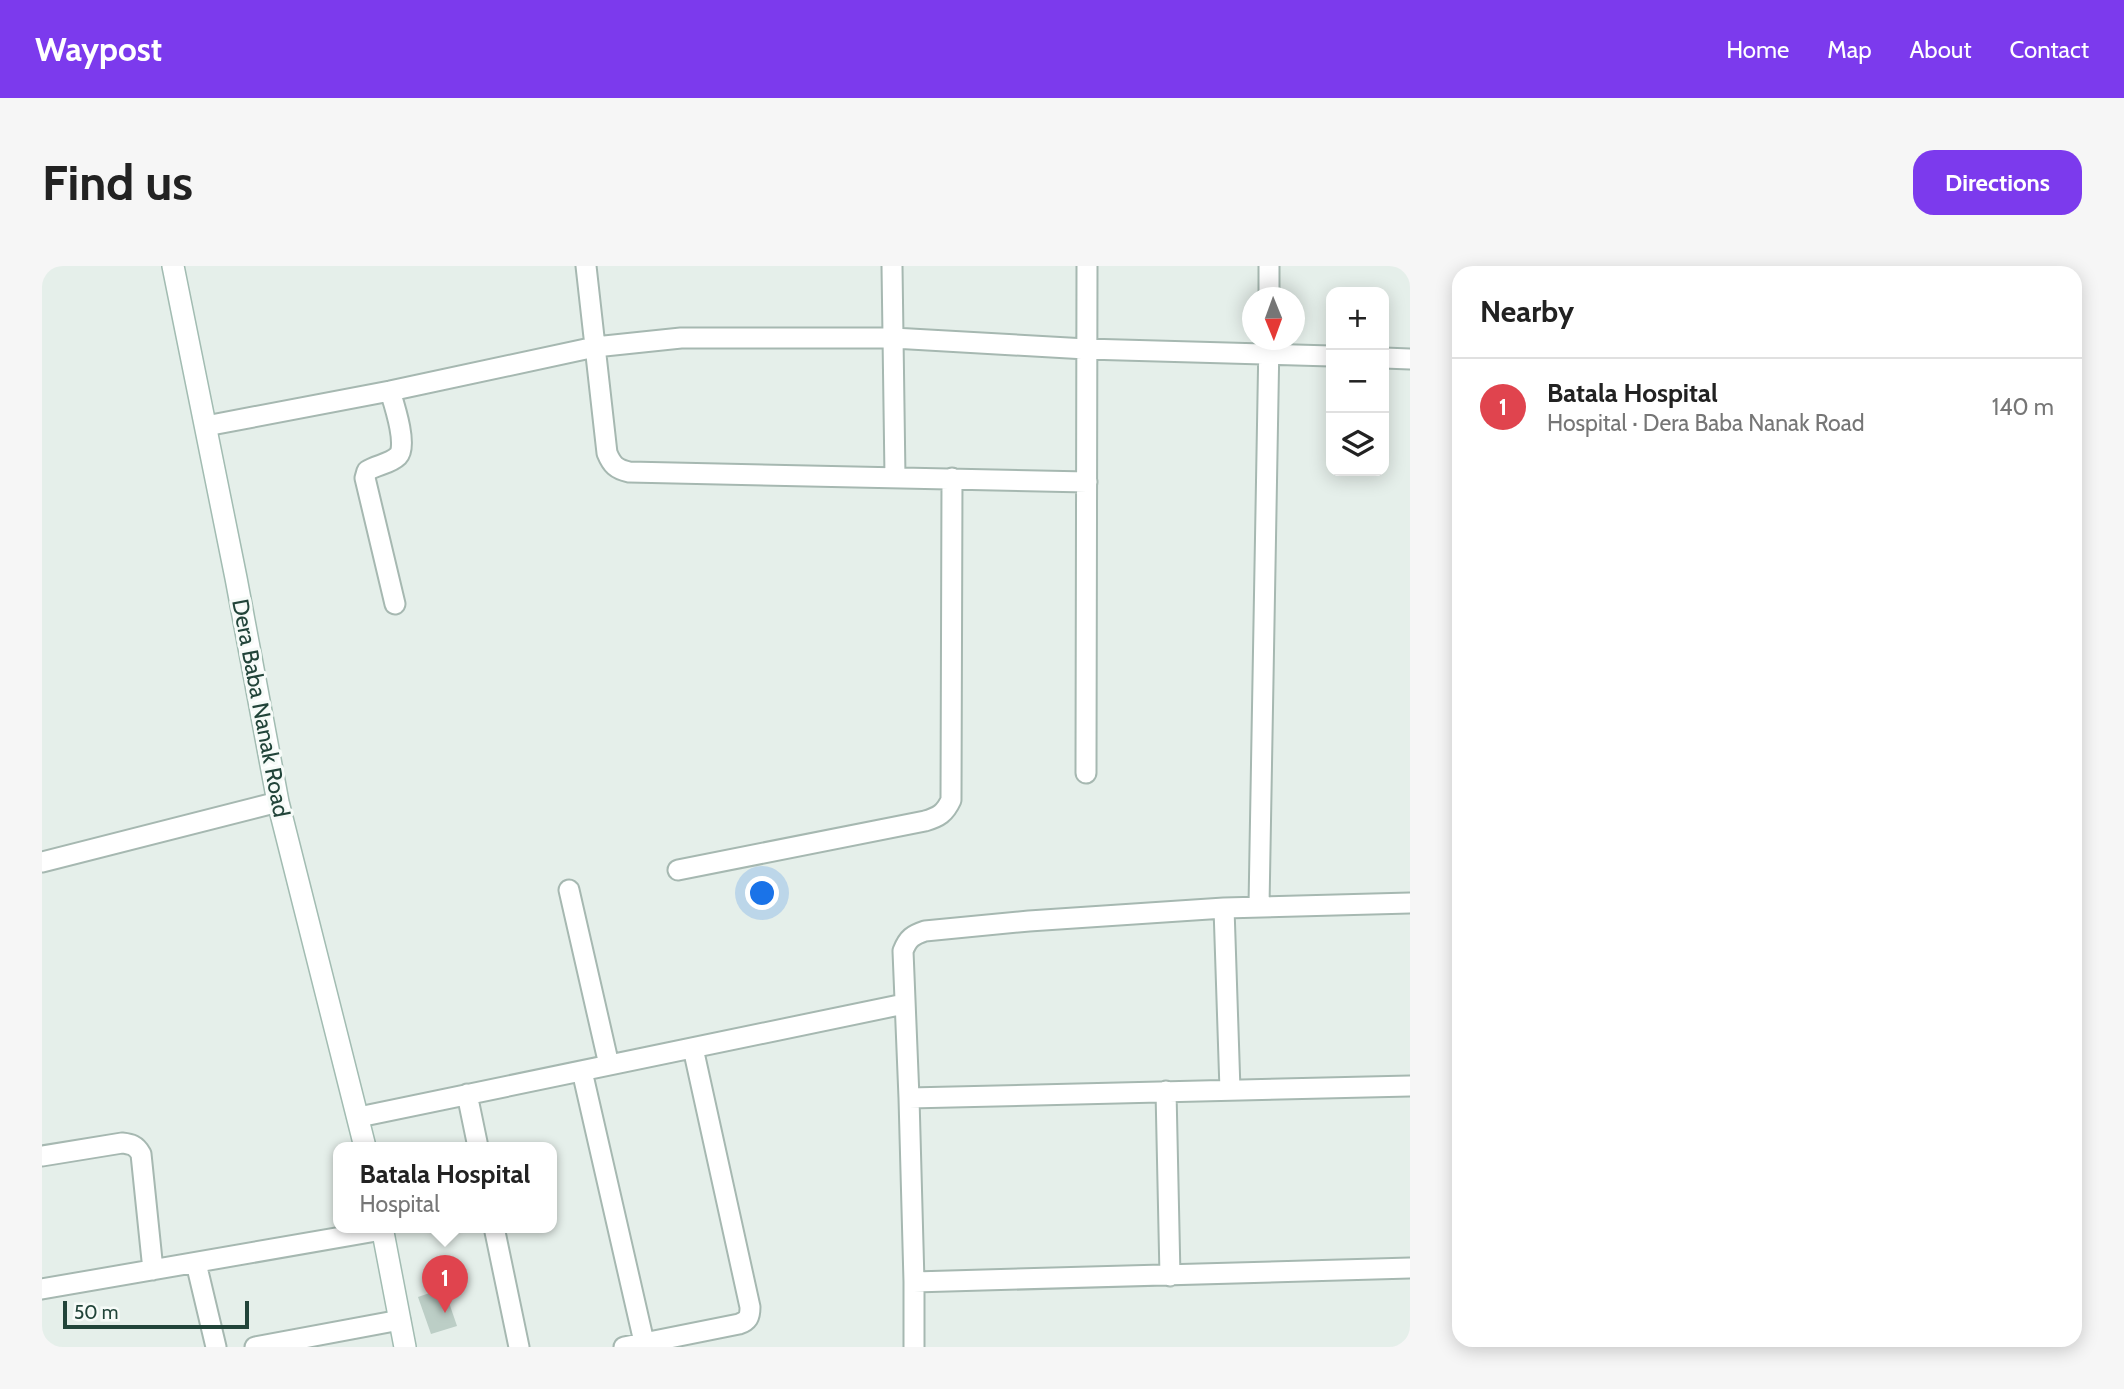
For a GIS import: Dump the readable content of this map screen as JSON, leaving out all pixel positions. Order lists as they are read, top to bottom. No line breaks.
{"streets":{"main road":["Dera Baba Nanak Road"]},"scale_bar":"50 m","north":"bottom","page":{"header":"Waypost","nav":["Home","Map","About","Contact"],"buttons":"Directions","title":"Find us","heading":"Nearby","map_buttons":["+","−"],"list":[{"mark":"1","name":"Batala Hospital","note":"Hospital · Dera Baba Nanak Road","value":"140 m"}],"popup":["Batala Hospital","Hospital"],"pins":"1","scale":"50 m"}}
